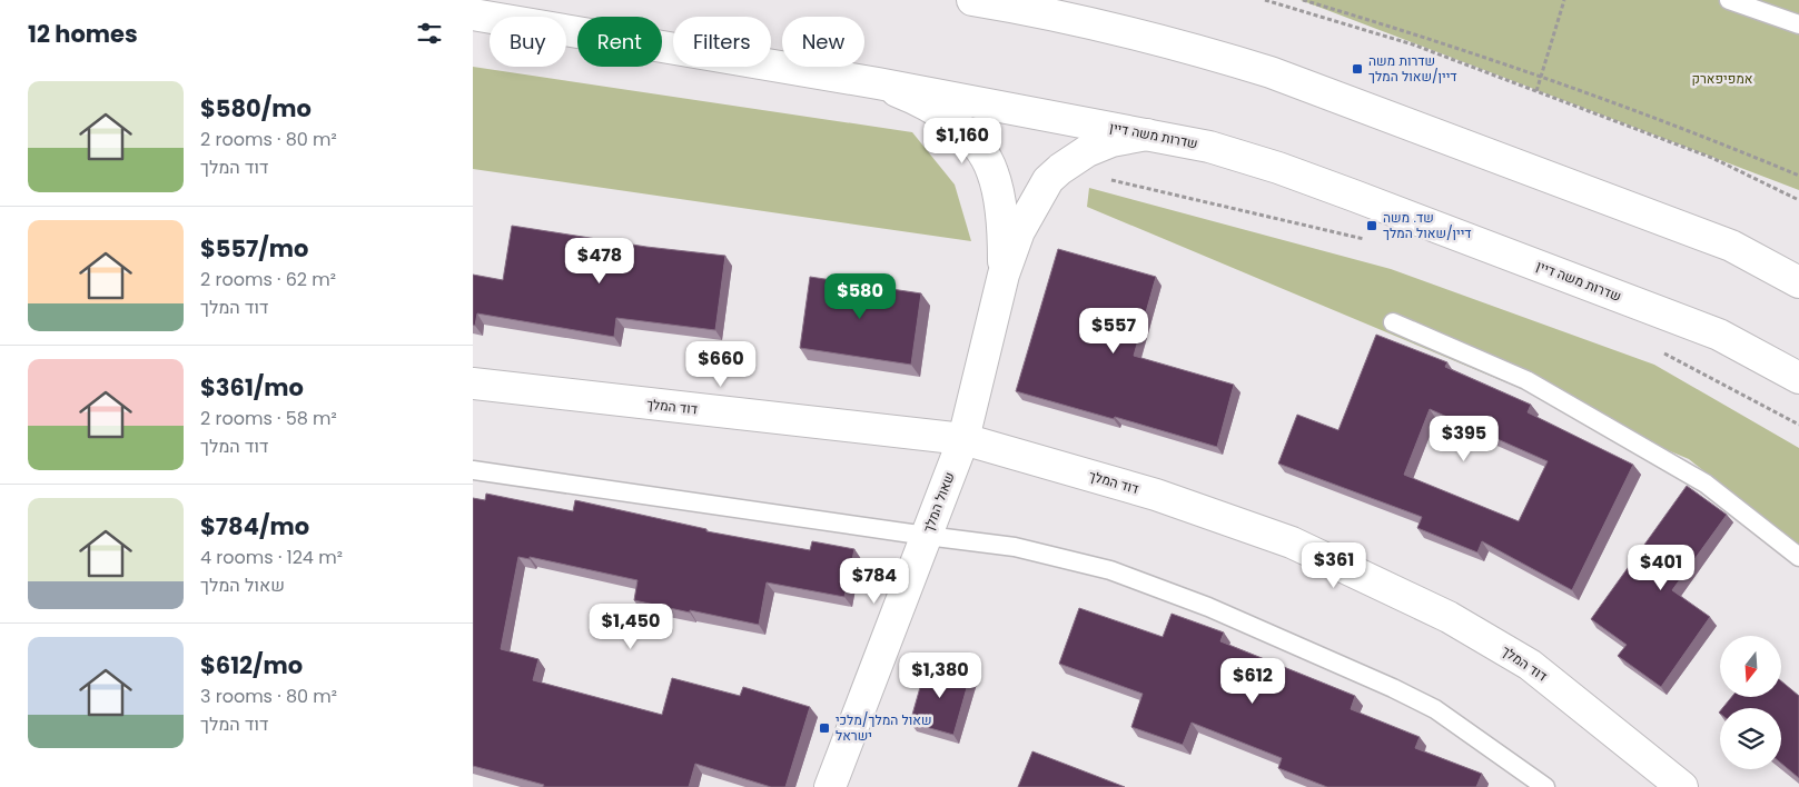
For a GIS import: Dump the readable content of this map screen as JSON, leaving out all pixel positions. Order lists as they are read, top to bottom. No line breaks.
{"streets":{"street":["שדרות משה דיין","דוד המלך","שאול המלך"]},"crossings":[["שדרות משה דיין","שאול המלך"],["דוד המלך","שאול המלך"]],"parks":["אמפיפארק"],"places":{"transit":["שדרות משה דיין/שאול המלך","שד. משה דיין/שאול המלך","שאול המלך/מלכי ישראל"]},"north":"bottom","page":{"heading":"12 homes","chip":["Buy","Rent","Filters","New"],"list":[{"name":"$580/mo","note":"2 rooms · 80 m² · דוד המלך"},{"name":"$557/mo","note":"2 rooms · 62 m² · דוד המלך"},{"name":"$361/mo","note":"2 rooms · 58 m² · דוד המלך"},{"name":"$784/mo","note":"4 rooms · 124 m² · שאול המלך"},{"name":"$612/mo","note":"3 rooms · 80 m² · דוד המלך"}],"price":["$1,160","$478","$580","$557","$660","$395","$361","$401","$784","$1,450","$1,380","$612"]}}
